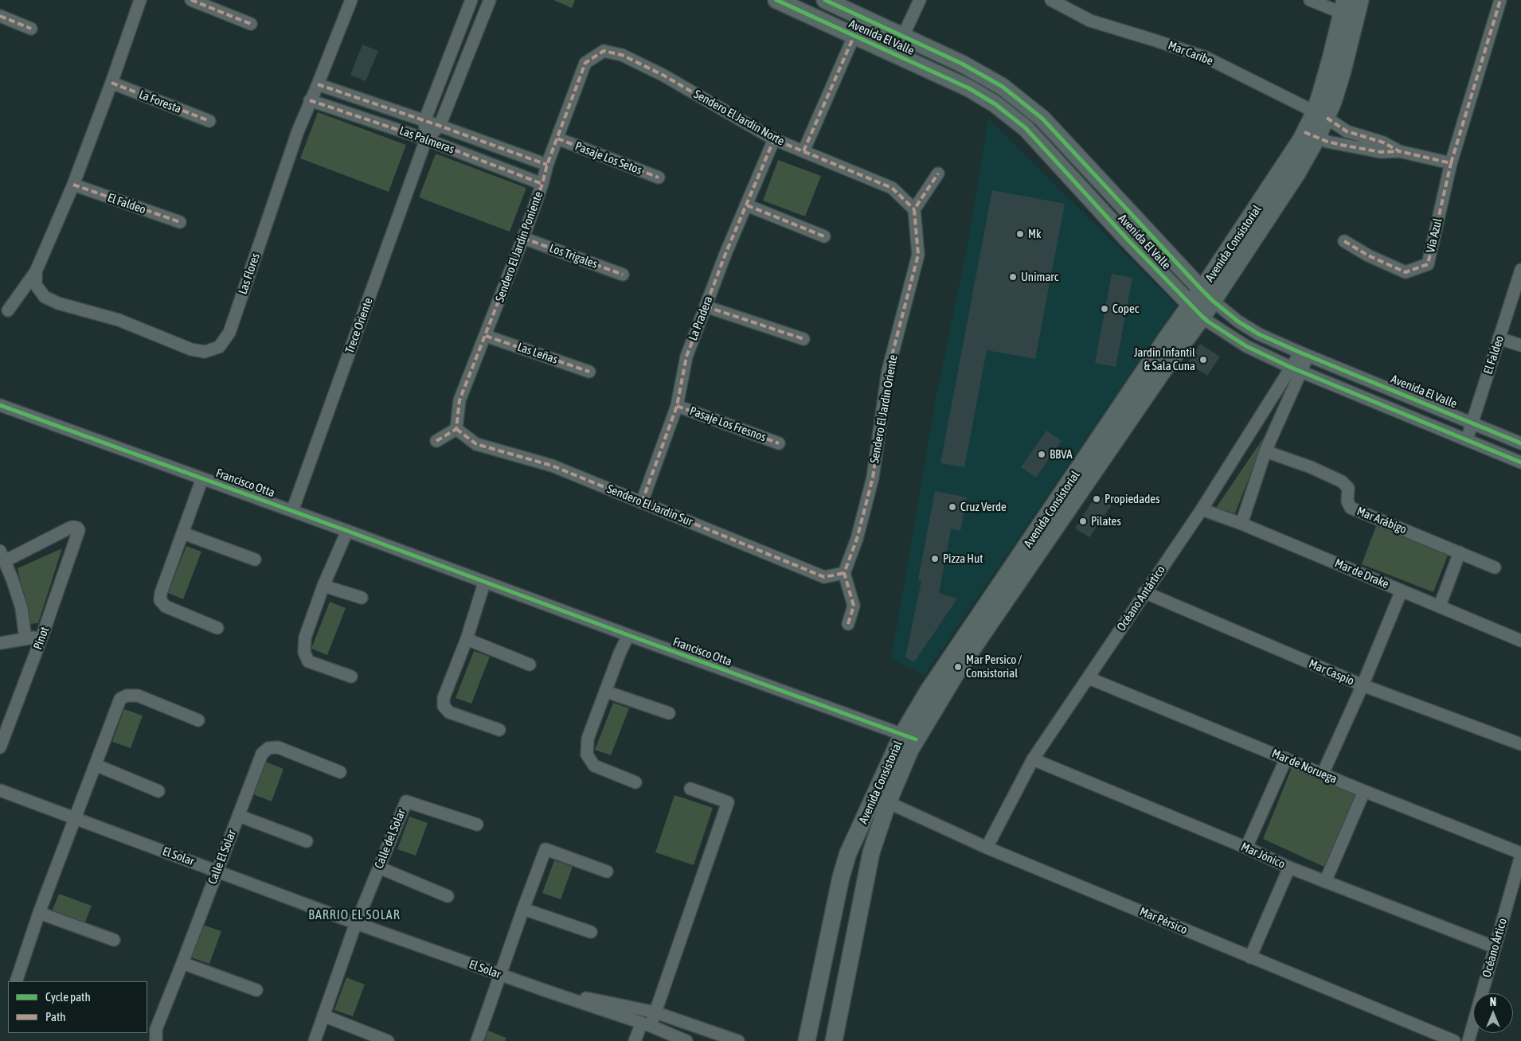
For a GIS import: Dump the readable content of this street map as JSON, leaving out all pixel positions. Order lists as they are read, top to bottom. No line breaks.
{"streets":{"main road":["Avenida El Valle","Avenida Consistorial"],"street":["Mar Caribe","La Foresta","Sendero El Jardin Norte","Las Palmeras","Pasaje Los Setos","El Faldeo","Vía Azul","Sendero El Jardin Poniente","Los Trigales","Las Flores","La Pradera","Trece Oriente","Las Leñas","Sendero El Jardin Oriente","Pasaje Los Fresnos","Francisco Otta","Sendero El Jardin Sur","Mar Arábigo","Mar de Drake","Océano Antártico","Pinot","Mar Caspio","Mar de Noruega","Calle del Solar","Mar Jónico","El Solar","Calle El Solar","Mar Pérsico","Océano Ártico"]},"crossings":[["Avenida El Valle","El Faldeo"],["Avenida El Valle","Avenida Consistorial"],["Avenida El Valle","Océano Antártico"],["Mar Caribe","Avenida Consistorial"],["Sendero El Jardin Norte","Sendero El Jardin Poniente"],["Sendero El Jardin Norte","La Pradera"],["Sendero El Jardin Norte","Sendero El Jardin Oriente"],["Las Palmeras","Sendero El Jardin Poniente"],["Las Palmeras","Las Flores"],["Las Palmeras","Trece Oriente"],["Pasaje Los Setos","Sendero El Jardin Poniente"],["Avenida Consistorial","Francisco Otta"],["Avenida Consistorial","Mar Pérsico"],["Sendero El Jardin Poniente","Los Trigales"],["Sendero El Jardin Poniente","Las Leñas"],["Sendero El Jardin Poniente","Sendero El Jardin Sur"],["La Pradera","Pasaje Los Fresnos"],["La Pradera","Sendero El Jardin Sur"],["Trece Oriente","Francisco Otta"],["Sendero El Jardin Oriente","Sendero El Jardin Sur"],["Mar Arábigo","Océano Antártico"],["Mar de Drake","Océano Antártico"],["Océano Antártico","Mar Caspio"],["Océano Antártico","Mar de Noruega"],["Océano Antártico","Mar Jónico"],["Océano Antártico","Mar Pérsico"],["Mar de Noruega","Océano Ártico"],["Calle del Solar","El Solar"],["Mar Jónico","Océano Ártico"],["El Solar","Calle El Solar"]],"districts":["BARRIO EL SOLAR"],"places":["Mk","Unimarc","Copec","Jardin Infantil & Sala Cuna","BBVA","Propiedades","Cruz Verde","Pilates","Pizza Hut","Mar Persico / Consistorial"],"legend":["Cycle path","Path"],"north":"top"}
